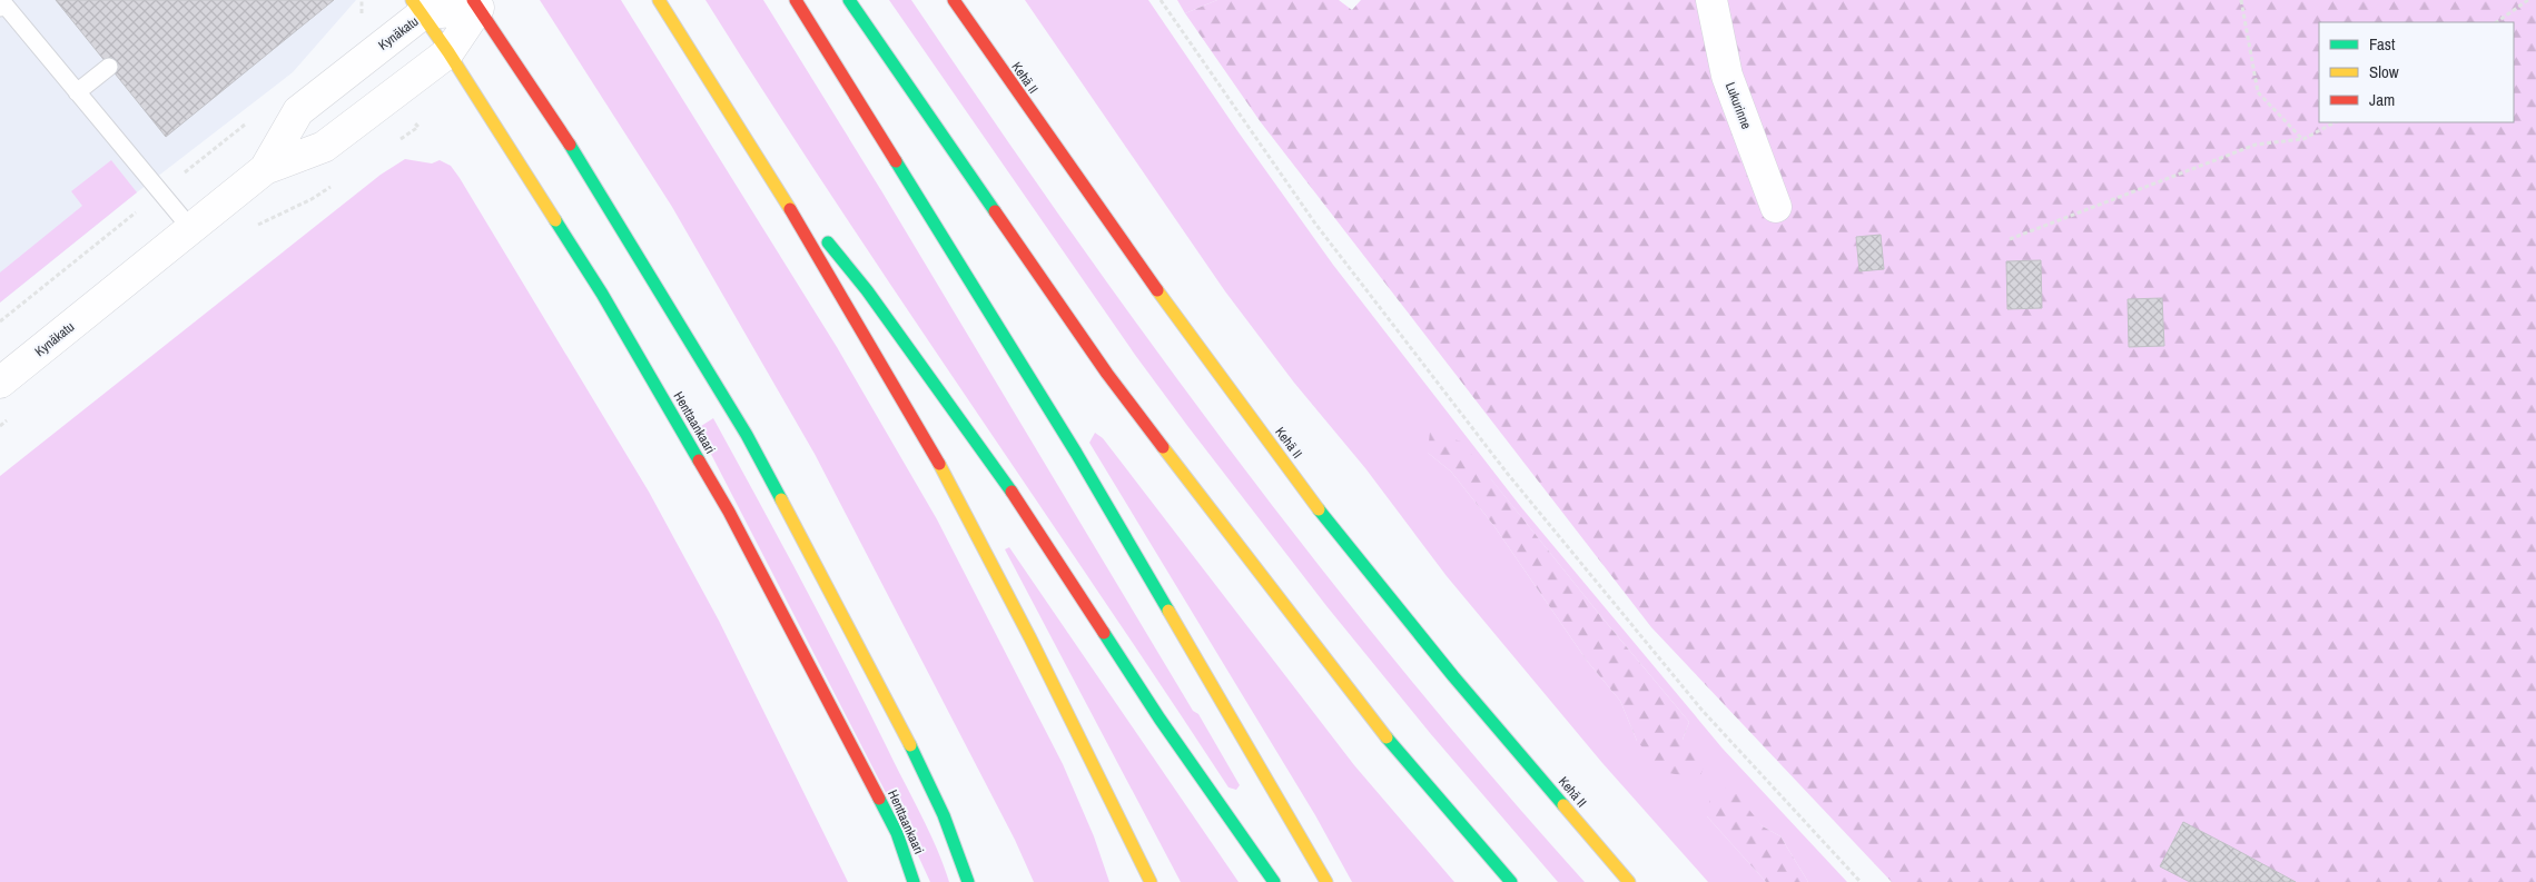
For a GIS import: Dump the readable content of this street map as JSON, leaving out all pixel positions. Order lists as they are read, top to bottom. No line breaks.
{"streets":{"main road":["Kehä II","Henttaankaari"],"street":["Kynäkatu","Lukurinne"]},"crossings":[["Kynäkatu","Henttaankaari"]],"legend":["Fast","Slow","Jam"]}
